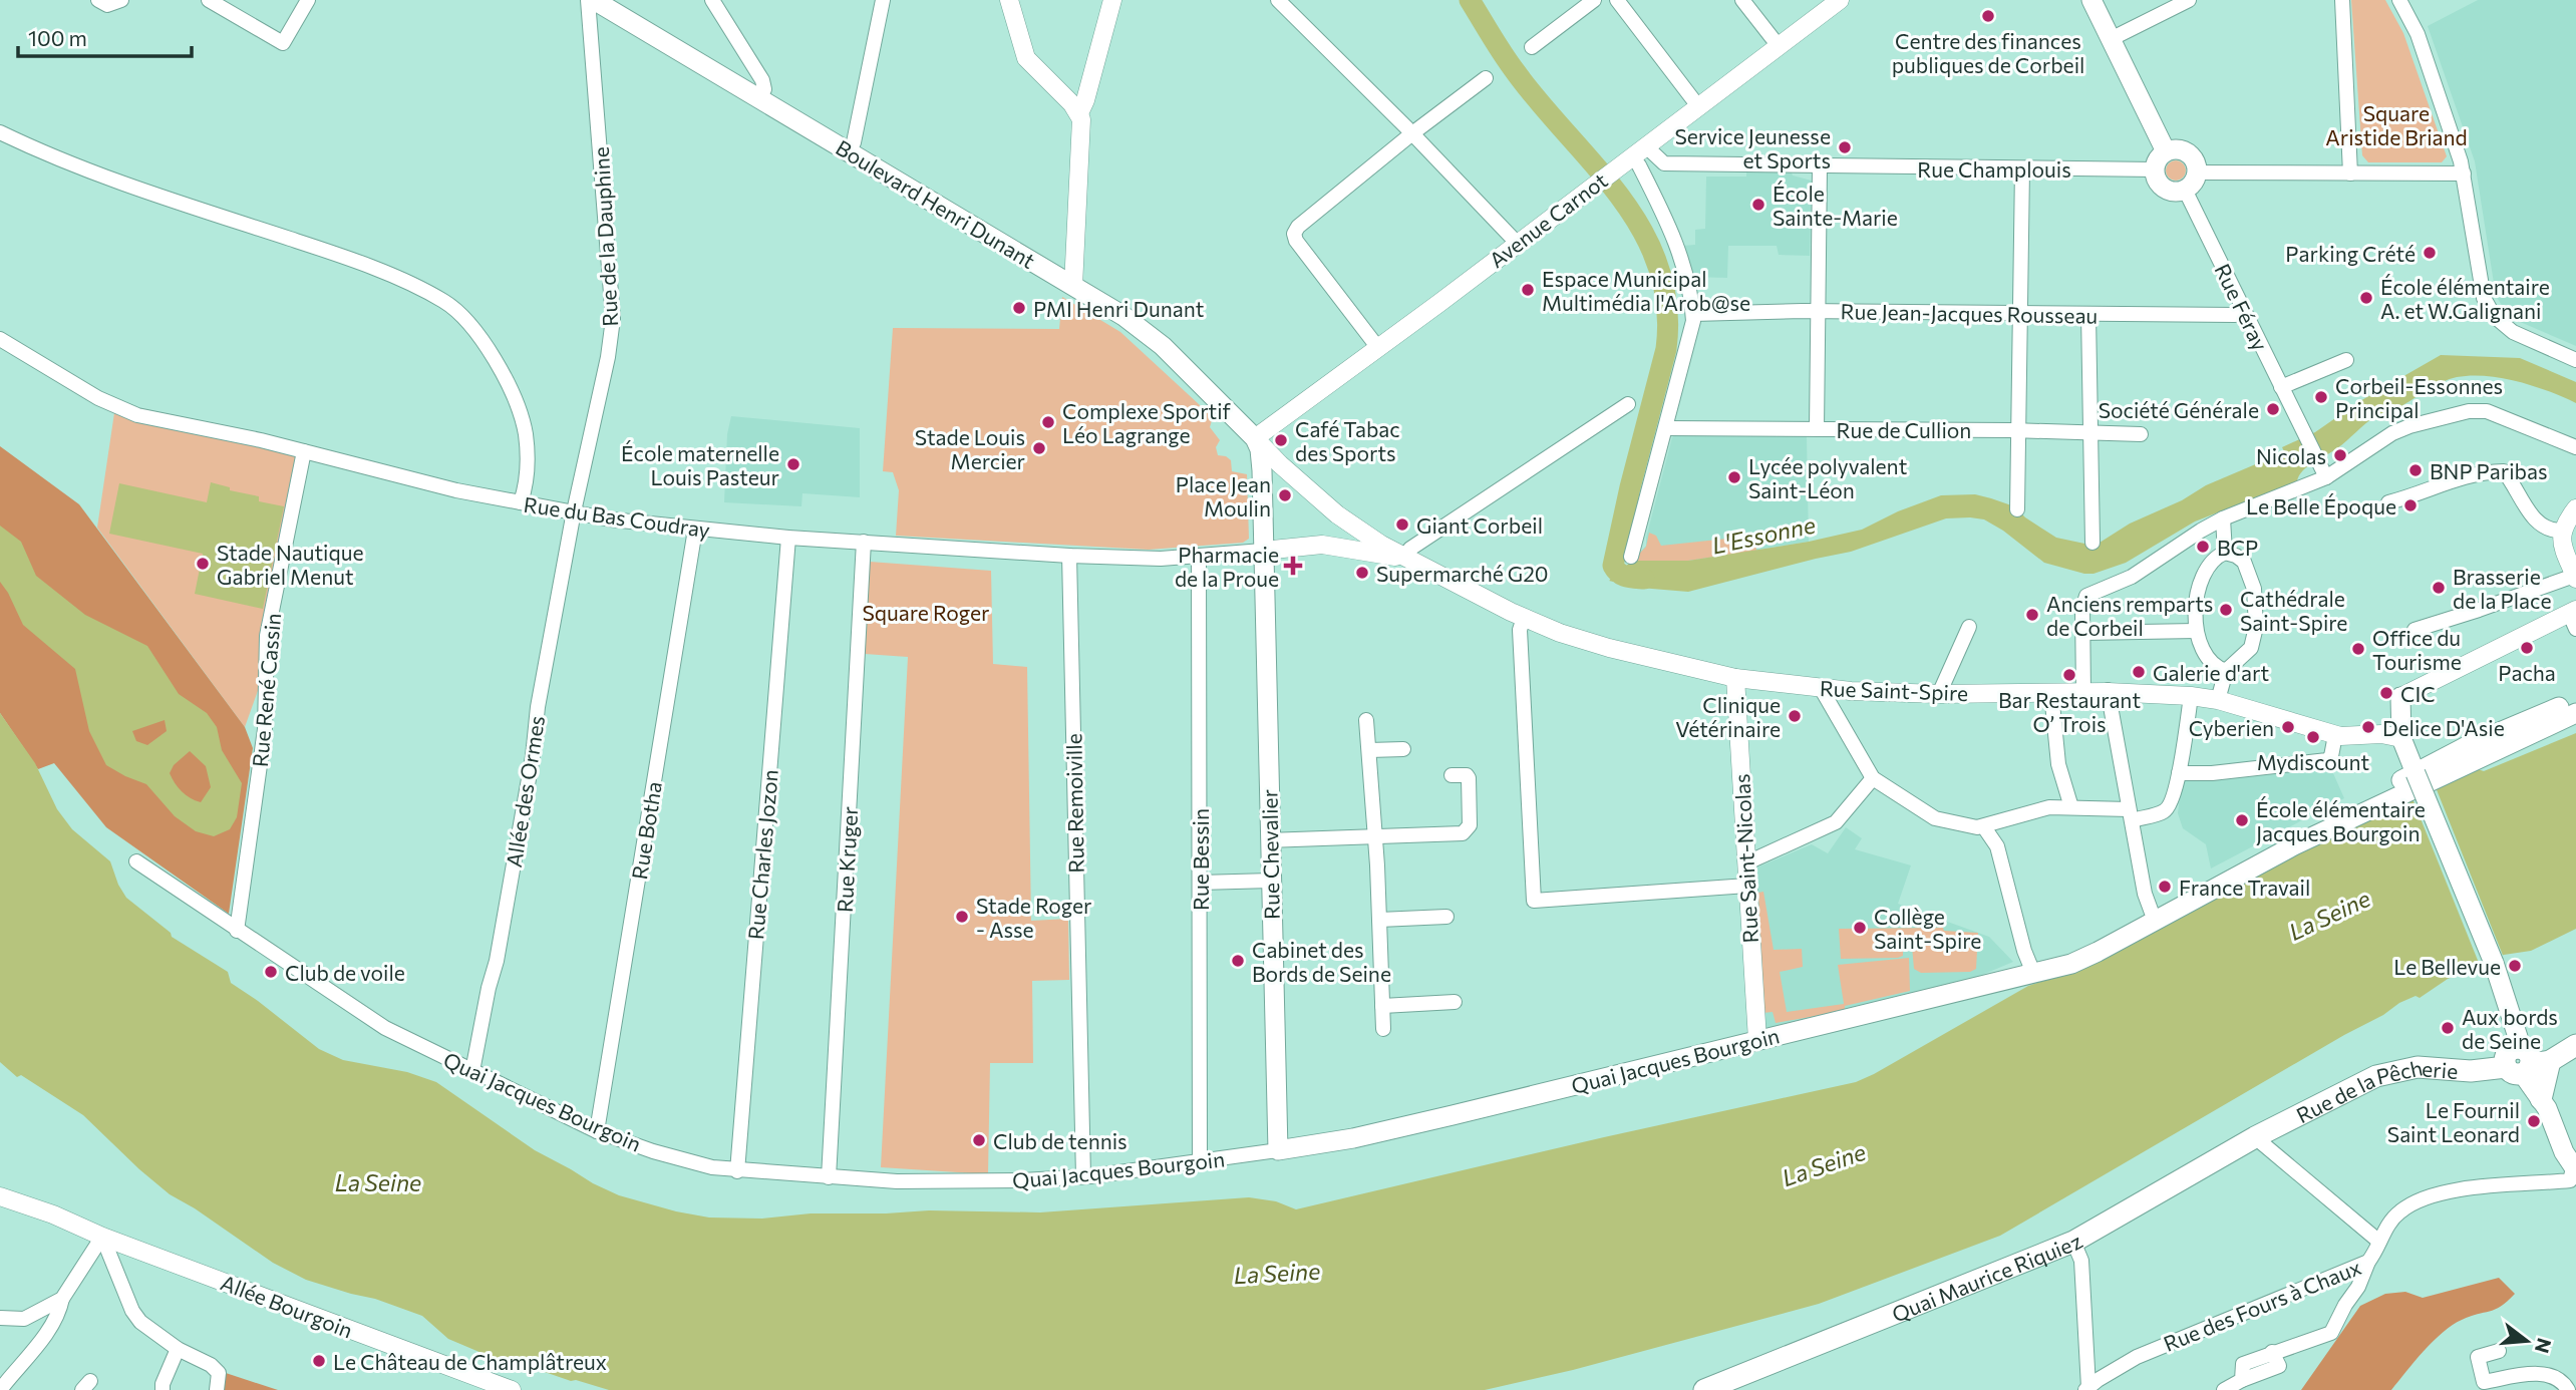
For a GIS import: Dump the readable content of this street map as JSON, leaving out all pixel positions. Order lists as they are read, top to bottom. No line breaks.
{"streets":{"main road":["Boulevard Henri Dunant","Rue Chevalier","Quai Jacques Bourgoin","Rue de la Pêcherie","Quai Maurice Riquiez"],"street":["Rue Champlouis","Avenue Carnot","Rue de la Dauphine","Rue Féray","Rue Jean-Jacques Rousseau","Rue de Cullion","Rue du Bas Coudray","Rue René Cassin","Rue Saint-Spire","Allée des Ormes","Rue Remoiville","Rue Botha","Rue Charles Jozon","Rue Saint-Nicolas","Rue Kruger","Rue Bessin","Rue des Fours à Chaux","Allée Bourgoin"]},"crossings":[["Rue Champlouis","Avenue Carnot"],["Rue Champlouis","Rue Féray"],["Boulevard Henri Dunant","Avenue Carnot"],["Boulevard Henri Dunant","Rue Chevalier"],["Avenue Carnot","Rue Chevalier"],["Rue de la Dauphine","Rue du Bas Coudray"],["Rue de la Dauphine","Allée des Ormes"],["Rue Féray","Rue Jean-Jacques Rousseau"],["Rue du Bas Coudray","Rue René Cassin"],["Rue du Bas Coudray","Rue Saint-Spire"],["Rue du Bas Coudray","Allée des Ormes"],["Rue du Bas Coudray","Rue Remoiville"],["Rue du Bas Coudray","Rue Botha"],["Rue du Bas Coudray","Rue Charles Jozon"],["Rue du Bas Coudray","Rue Chevalier"],["Rue du Bas Coudray","Rue Kruger"],["Rue du Bas Coudray","Rue Bessin"],["Rue René Cassin","Quai Jacques Bourgoin"],["Rue Saint-Spire","Rue Chevalier"],["Rue Saint-Spire","Rue Saint-Nicolas"],["Allée des Ormes","Quai Jacques Bourgoin"],["Rue Remoiville","Quai Jacques Bourgoin"],["Rue Botha","Quai Jacques Bourgoin"],["Rue Charles Jozon","Quai Jacques Bourgoin"],["Rue Chevalier","Quai Jacques Bourgoin"],["Rue Saint-Nicolas","Quai Jacques Bourgoin"],["Rue Kruger","Quai Jacques Bourgoin"],["Rue Bessin","Quai Jacques Bourgoin"],["Rue de la Pêcherie","Quai Maurice Riquiez"]],"water":["L'Essonne","La Seine"],"parks":["Square Aristide Briand","Square Roger"],"places":{"other":["Centre des finances publiques de Corbeil","Service Jeunesse et Sports","École Sainte-Marie","Parking Crété","Espace Municipal Multimédia l'Arob@se","École élémentaire A. et W.Galignani","PMI Henri Dunant","Corbeil-Essonnes Principal","Société Générale","Complexe Sportif Léo Lagrange","Café Tabac des Sports","Stade Louis Mercier","Nicolas","École maternelle Louis Pasteur","BNP Paribas","Lycée polyvalent Saint-Léon","Place Jean Moulin","Le Belle Époque","Giant Corbeil","BCP","Stade Nautique Gabriel Menut","Supermarché G20","Brasserie de la Place","Cathédrale Saint-Spire","Anciens remparts de Corbeil","Pacha","Office du Tourisme","Galerie d'art","Bar Restaurant O’ Trois","CIC","Clinique Vétérinaire","Cyberien","Delice D'Asie","Mydiscount","École élémentaire Jacques Bourgoin","France Travail","Stade Roger - Asse","Collège Saint-Spire","Cabinet des Bords de Seine","Le Bellevue","Club de voile","Aux bords de Seine","Le Fournil Saint Leonard","Club de tennis","Le Château de Champlâtreux"],"health":["Pharmacie de la Proue"]},"scale_bar":"100 m","north":"right"}
